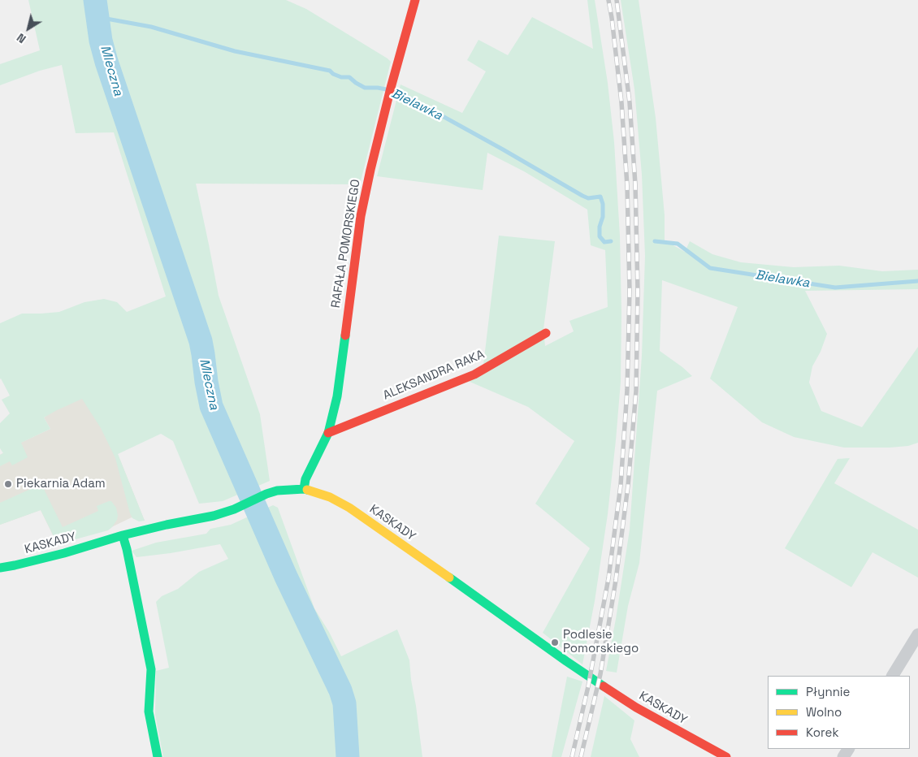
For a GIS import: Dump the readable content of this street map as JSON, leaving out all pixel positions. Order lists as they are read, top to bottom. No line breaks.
{"streets":{"street":["RAFAŁA POMORSKIEGO","ALEKSANDRA RAKA","KASKADY"]},"crossings":[["RAFAŁA POMORSKIEGO","ALEKSANDRA RAKA"],["RAFAŁA POMORSKIEGO","KASKADY"]],"water":["Mleczna","Bielawka"],"places":["Piekarnia Adam","Podlesie Pomorskiego"],"legend":["Płynnie","Wolno","Korek"],"north":"bottom left"}
